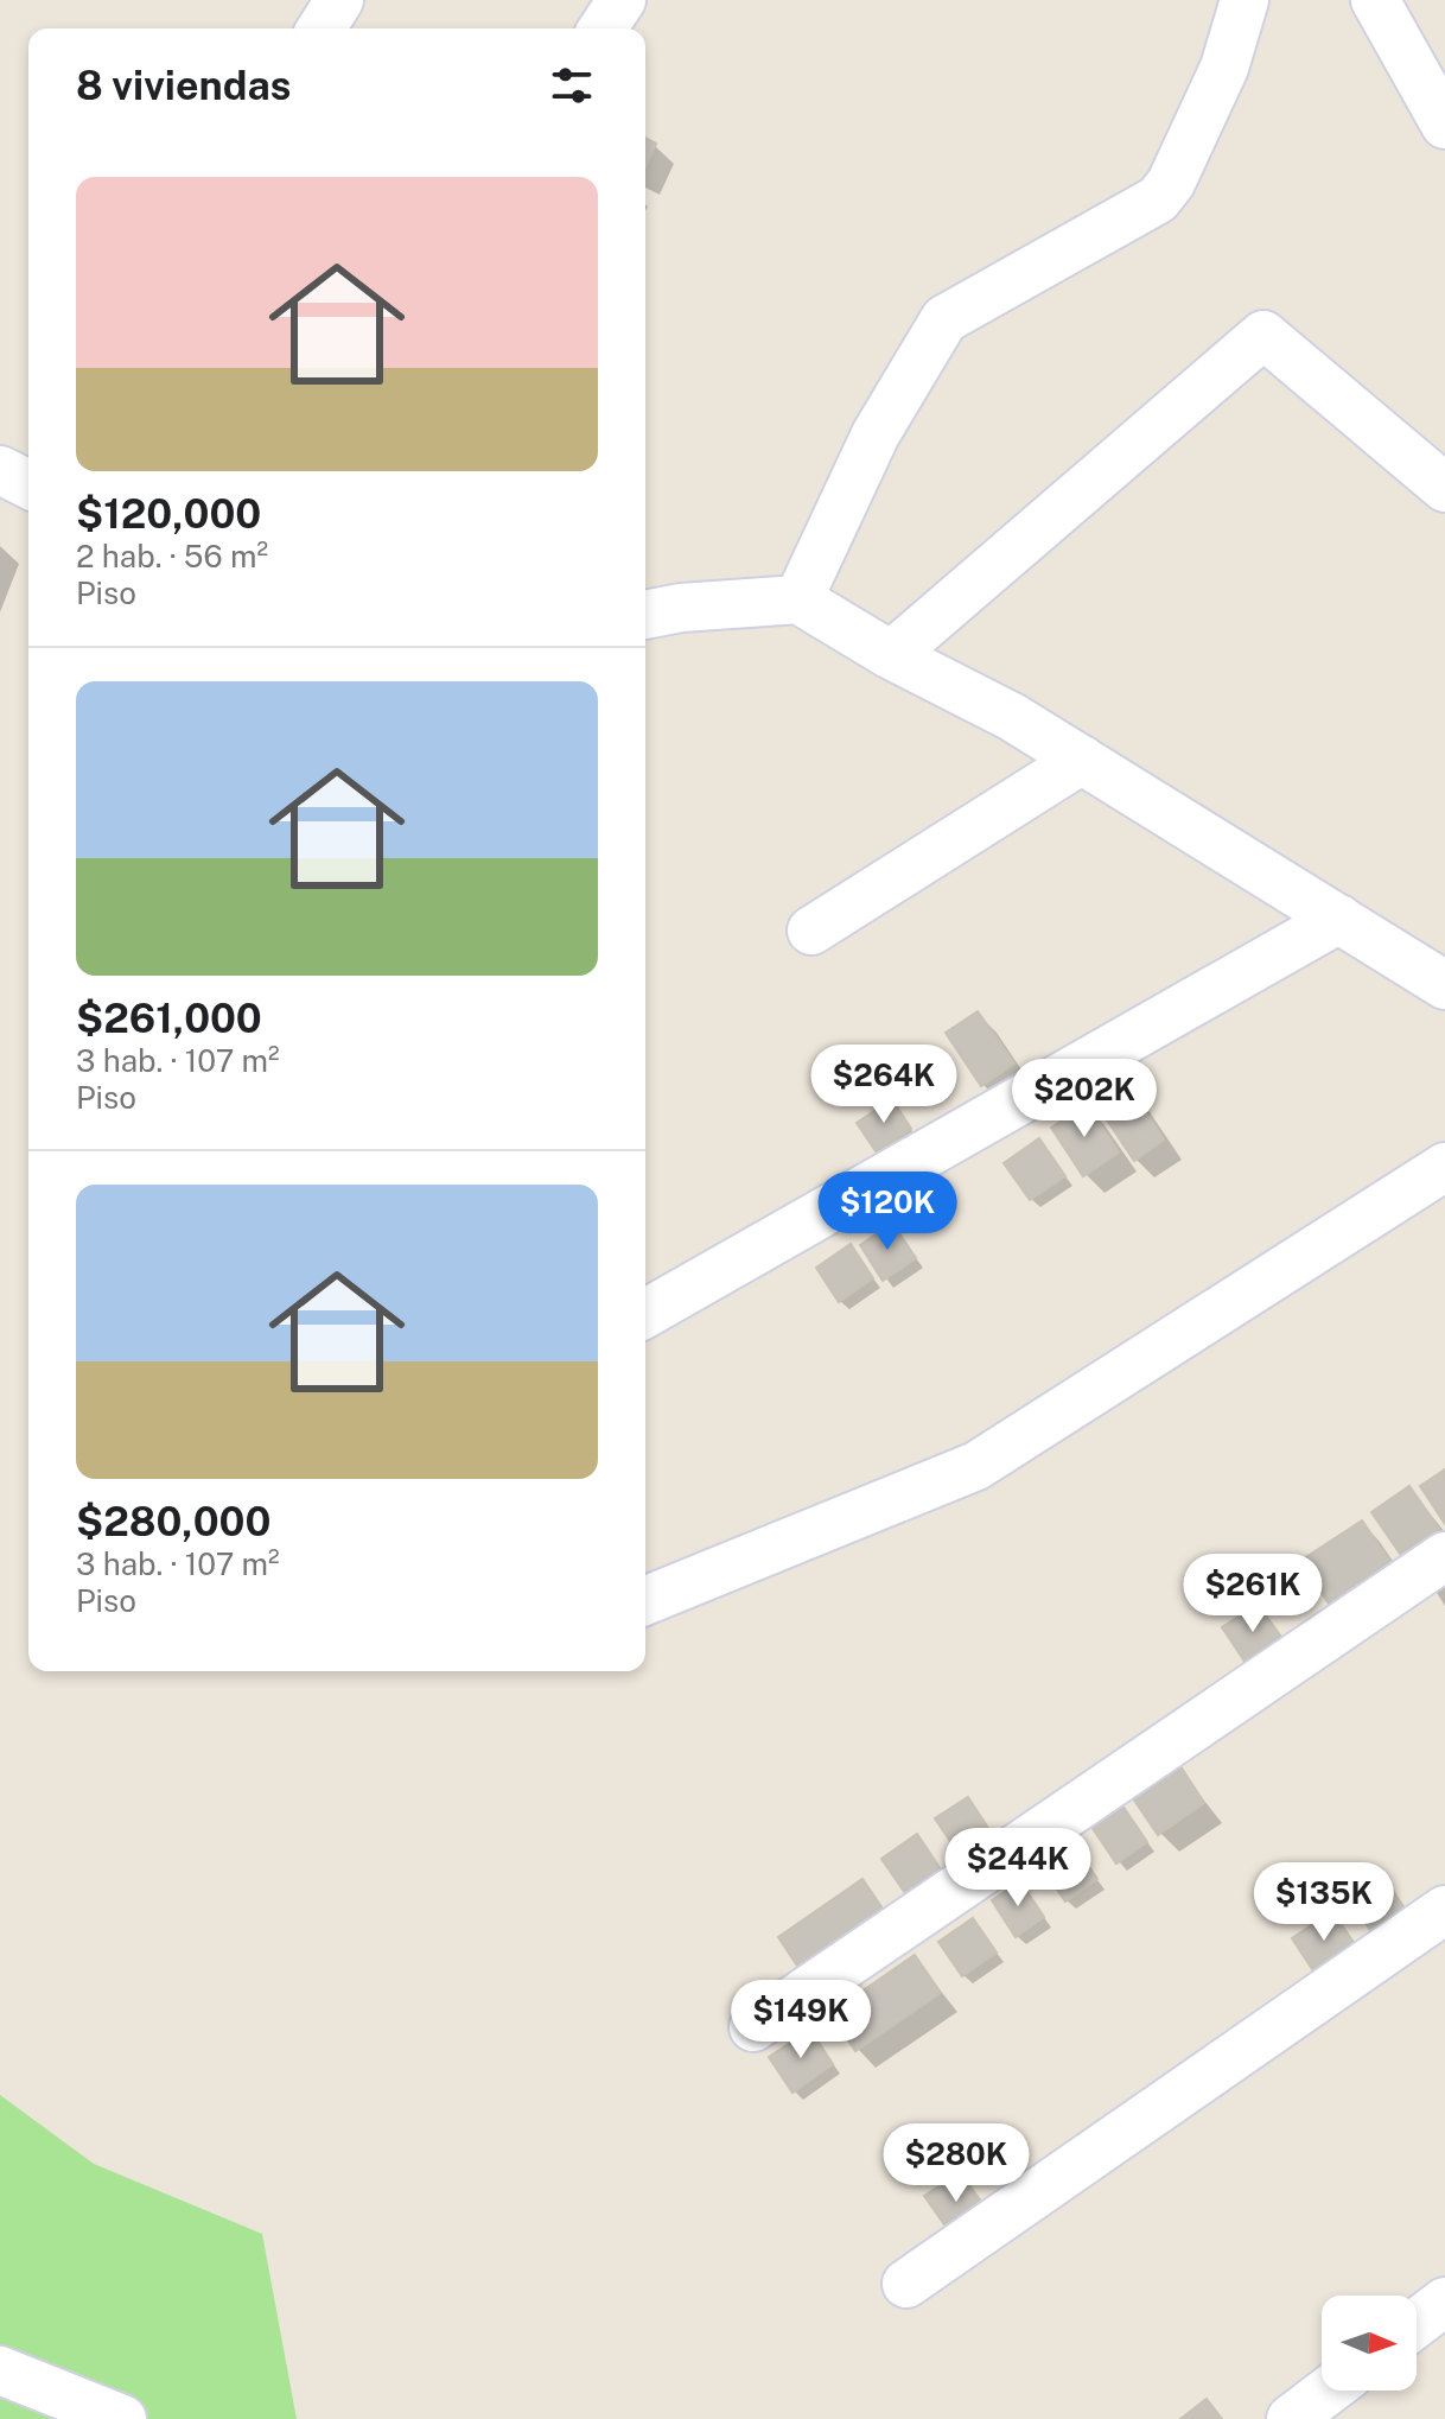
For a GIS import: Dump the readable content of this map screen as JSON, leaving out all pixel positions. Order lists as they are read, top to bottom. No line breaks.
{"north":"right","page":{"heading":"8 viviendas","list":[{"name":"$120,000","note":"2 hab. · 56 m² · Piso"},{"name":"$261,000","note":"3 hab. · 107 m² · Piso"},{"name":"$280,000","note":"3 hab. · 107 m² · Piso"}],"price":["$264K","$202K","$120K","$261K","$244K","$135K","$149K","$280K"]}}
